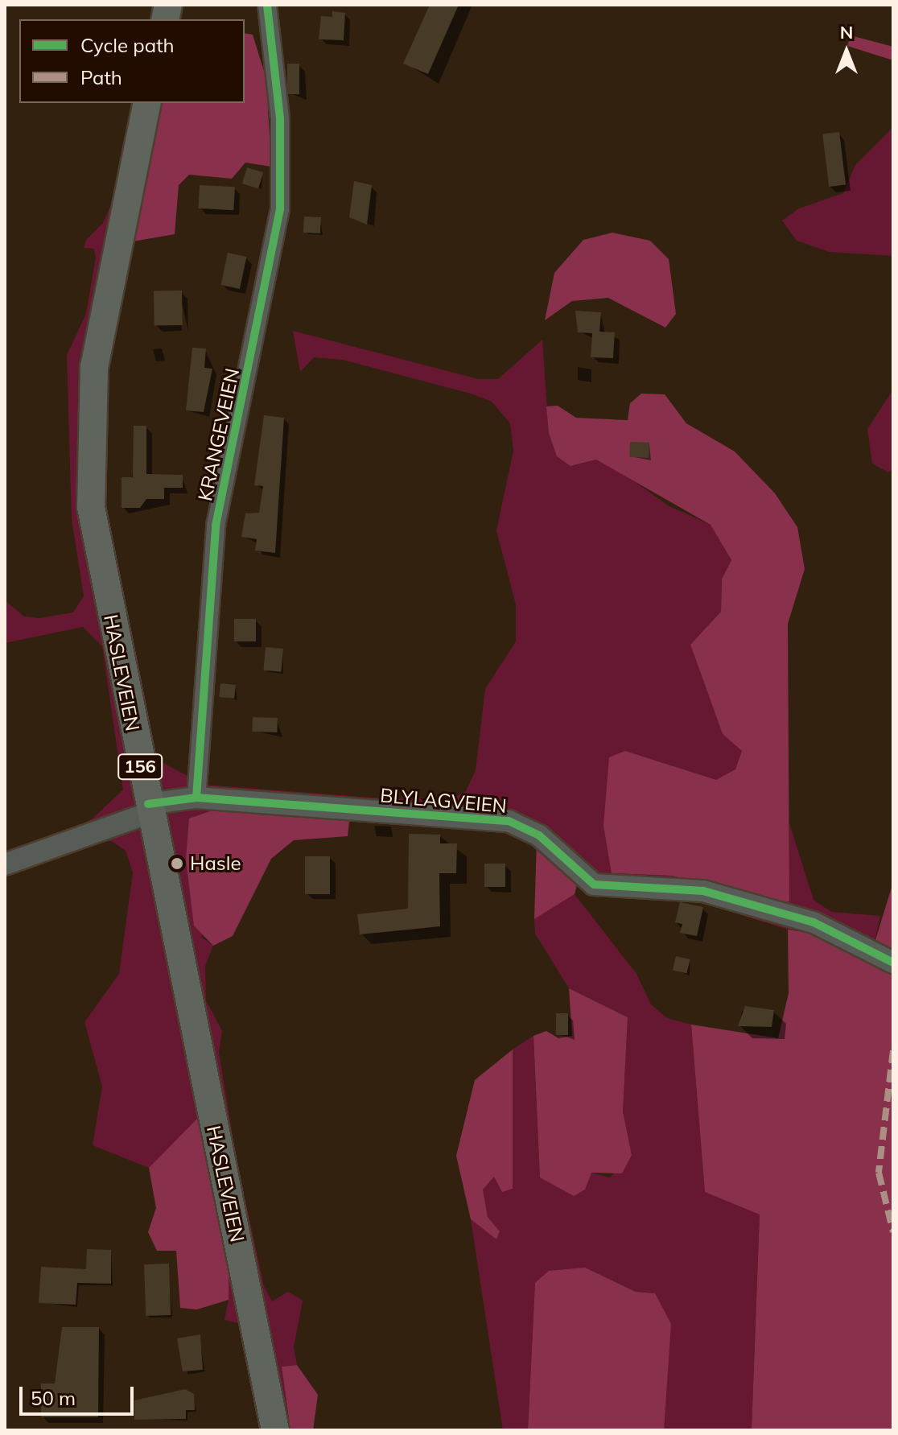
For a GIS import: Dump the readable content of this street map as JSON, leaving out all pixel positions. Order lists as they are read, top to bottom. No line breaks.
{"streets":{"main road":["HASLEVEIEN","156"],"street":["KRANGEVEIEN","BLYLAGVEIEN"]},"crossings":[["KRANGEVEIEN","BLYLAGVEIEN"],["HASLEVEIEN","BLYLAGVEIEN"]],"places":["Hasle"],"legend":["Cycle path","Path"],"scale_bar":"50 m","north":"top"}
